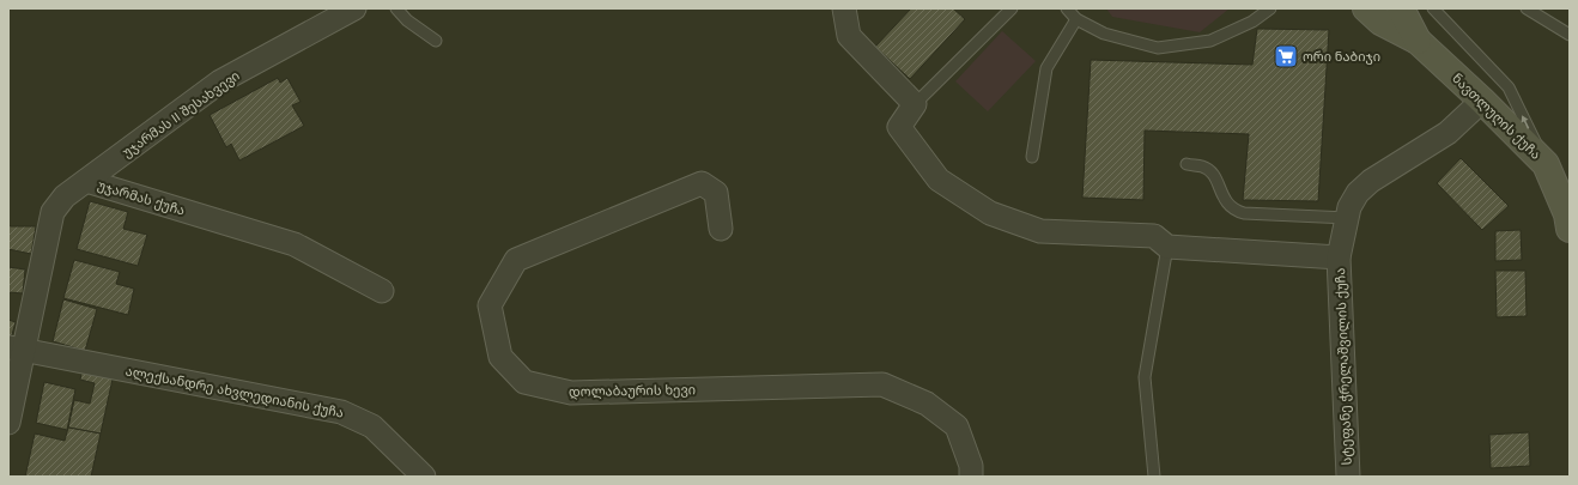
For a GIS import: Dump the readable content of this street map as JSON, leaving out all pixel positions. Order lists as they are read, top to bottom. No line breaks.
{"streets":{"main road":["ნავთლუღის ქუჩა"],"street":["უჯარმას II შესახვევი","უჯარმას ქუჩა","სტეფანე ჭრელაშვილის ქუჩა","დოლაბაურის ხევი","ალექსანდრე ახვლედიანის ქუჩა"]},"crossings":[["უჯარმას II შესახვევი","უჯარმას ქუჩა"],["ნავთლუღის ქუჩა","სტეფანე ჭრელაშვილის ქუჩა"],["უჯარმას ქუჩა","ალექსანდრე ახვლედიანის ქუჩა"]],"places":{"supermarket":["ორი ნაბიჯი"]}}
